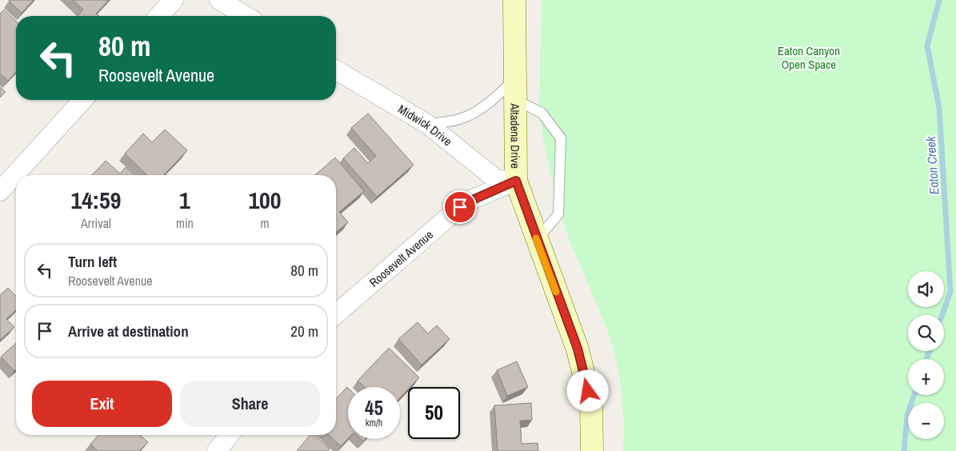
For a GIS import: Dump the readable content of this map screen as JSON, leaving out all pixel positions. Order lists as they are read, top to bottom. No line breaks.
{"streets":{"main road":["Altadena Drive"],"street":["Midwick Drive","Roosevelt Avenue"]},"crossings":[["Midwick Drive","Altadena Drive"],["Midwick Drive","Roosevelt Avenue"],["Altadena Drive","Roosevelt Avenue"]],"water":["Eaton Creek"],"parks":["Eaton Canyon Open Space"],"page":{"turn":["80 m","Roosevelt Avenue"],"eta":["14:59","Arrival","1","min","100","m"],"list":[{"name":"Turn left","note":"Roosevelt Avenue","value":"80 m"},{"name":"Arrive at destination","value":"20 m"}],"map_buttons":["+","−"],"buttons":["Exit","Share"],"speed":"45 km/h","limit":"50"}}
